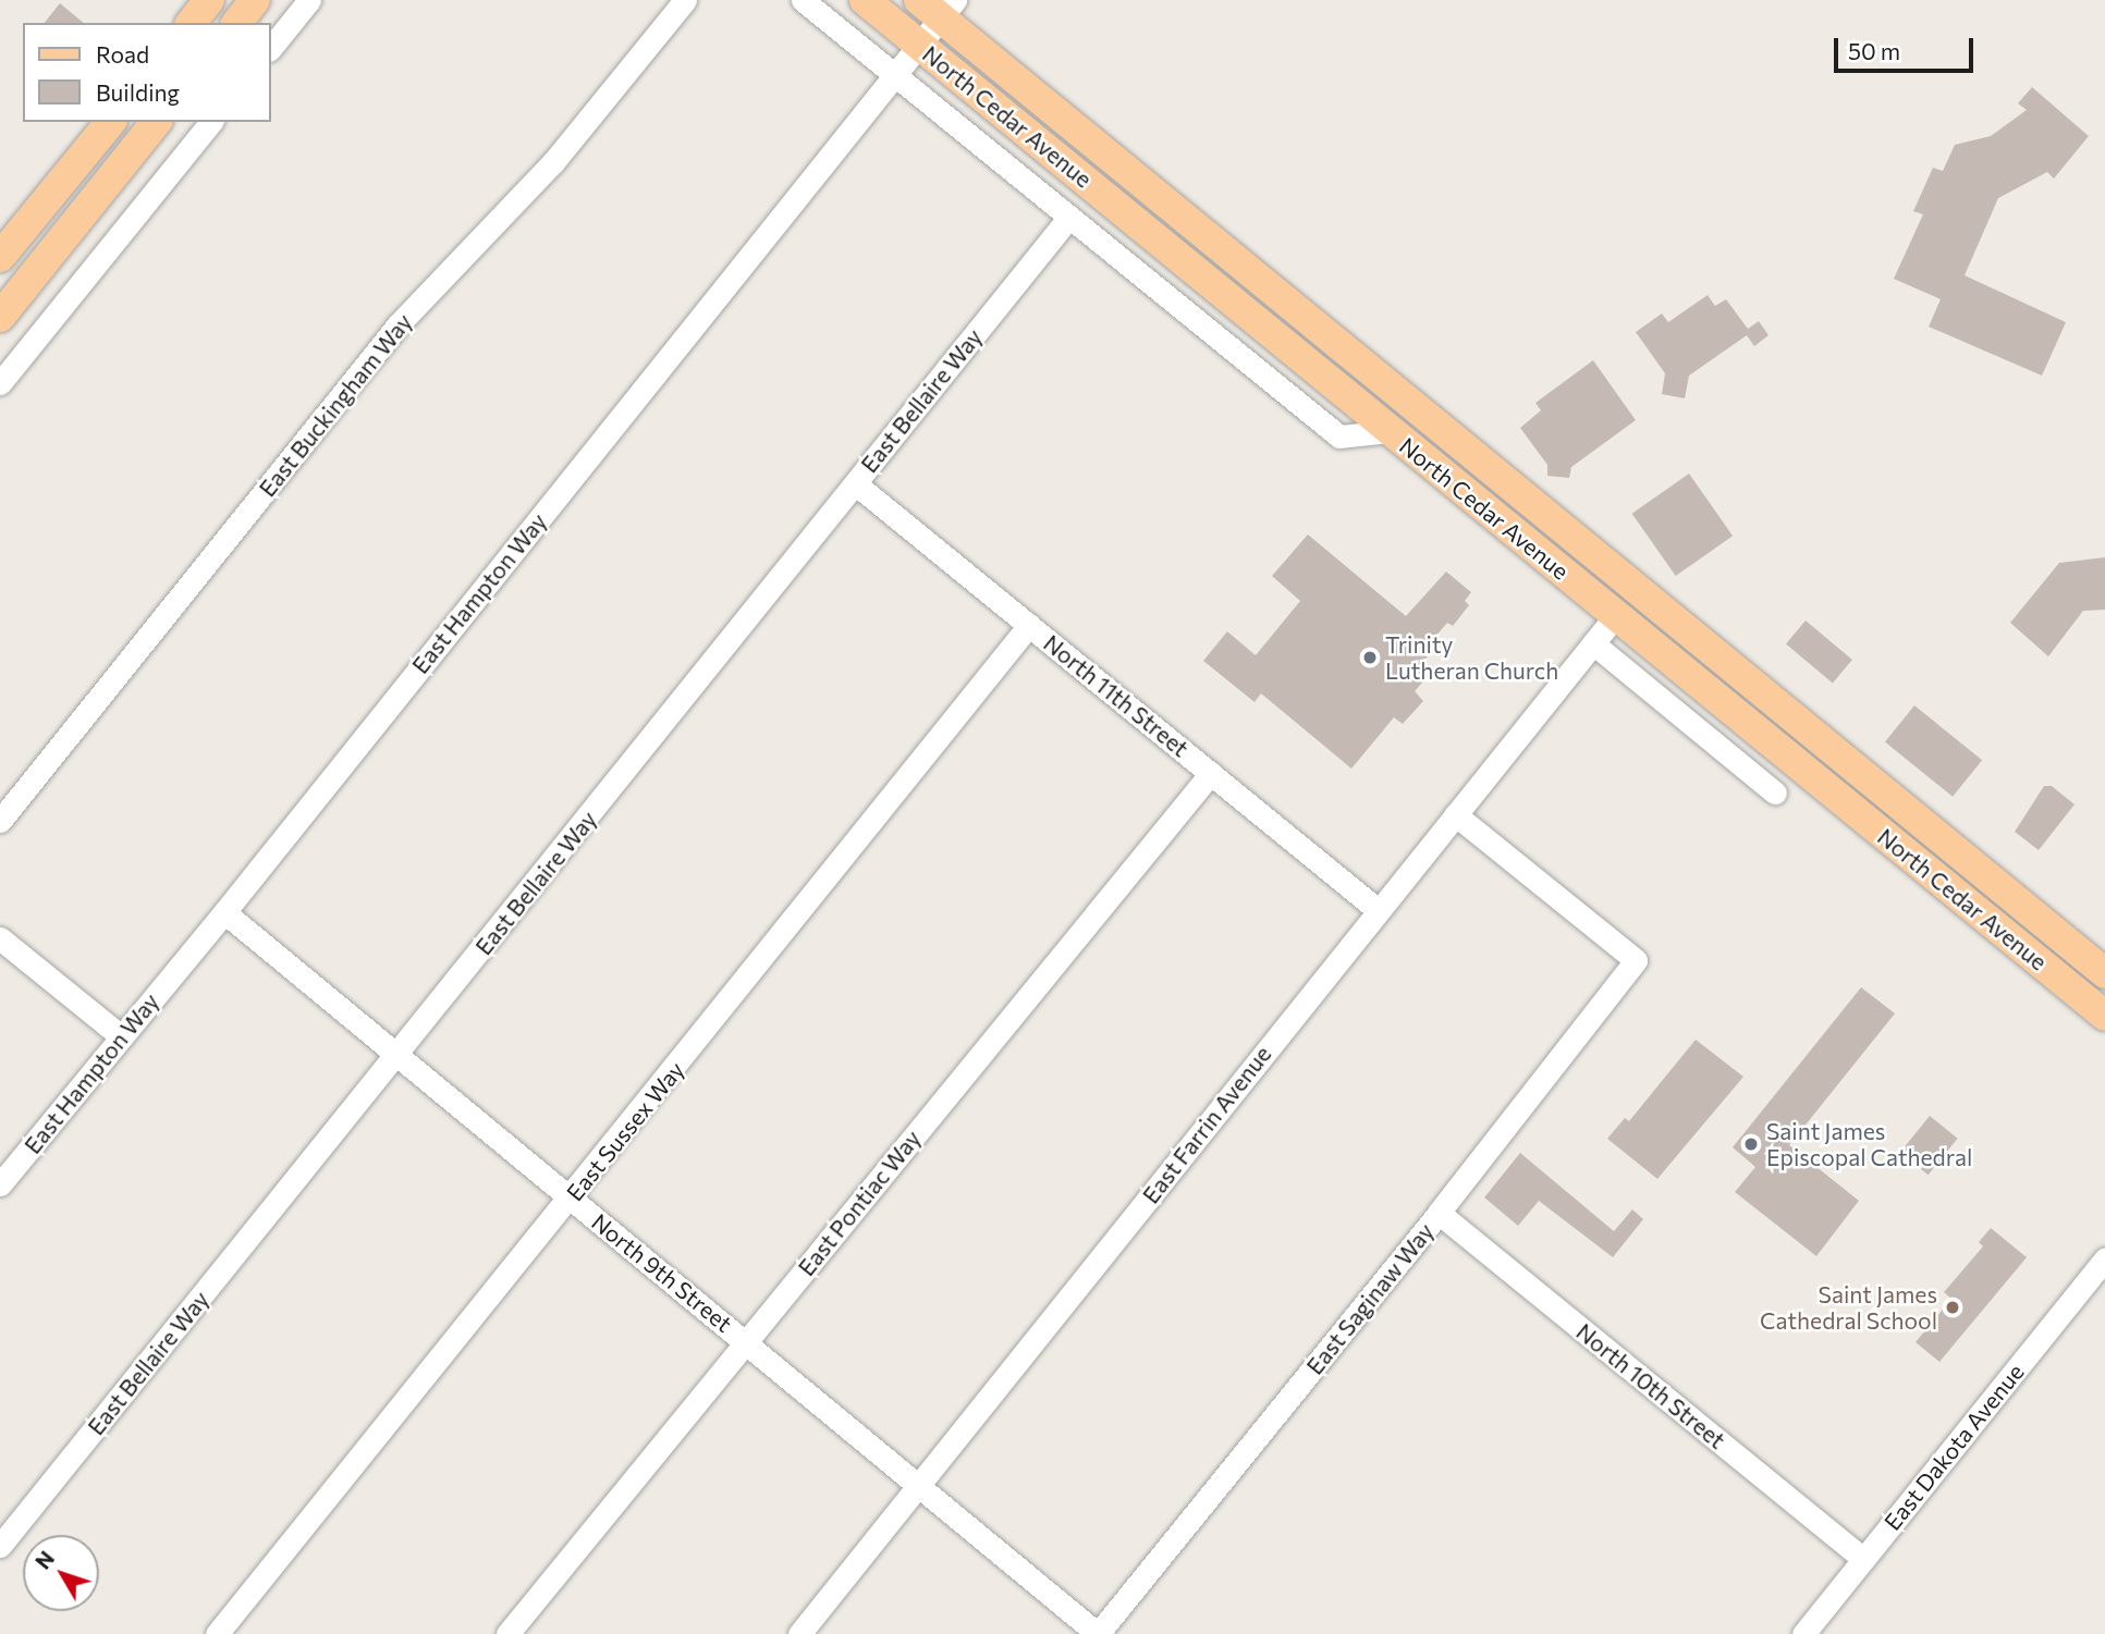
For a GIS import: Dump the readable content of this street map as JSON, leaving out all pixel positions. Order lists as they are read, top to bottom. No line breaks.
{"streets":{"main road":["North Cedar Avenue"],"street":["East Bellaire Way","East Buckingham Way","East Hampton Way","North 11th Street","East Farrin Avenue","East Sussex Way","East Pontiac Way","North 9th Street","East Saginaw Way","North 10th Street","East Dakota Avenue"]},"crossings":[["North Cedar Avenue","East Hampton Way"],["North Cedar Avenue","East Farrin Avenue"],["East Bellaire Way","North 11th Street"],["East Bellaire Way","North 9th Street"],["East Hampton Way","North 9th Street"],["North 11th Street","East Farrin Avenue"],["North 11th Street","East Sussex Way"],["North 11th Street","East Pontiac Way"],["East Farrin Avenue","North 9th Street"],["East Farrin Avenue","East Saginaw Way"],["East Sussex Way","North 9th Street"],["East Pontiac Way","North 9th Street"],["North 9th Street","East Saginaw Way"],["East Saginaw Way","North 10th Street"],["North 10th Street","East Dakota Avenue"]],"places":["Trinity Lutheran Church","Saint James Episcopal Cathedral","Saint James Cathedral School"],"legend":["Road","Building"],"scale_bar":"50 m","north":"top left"}
